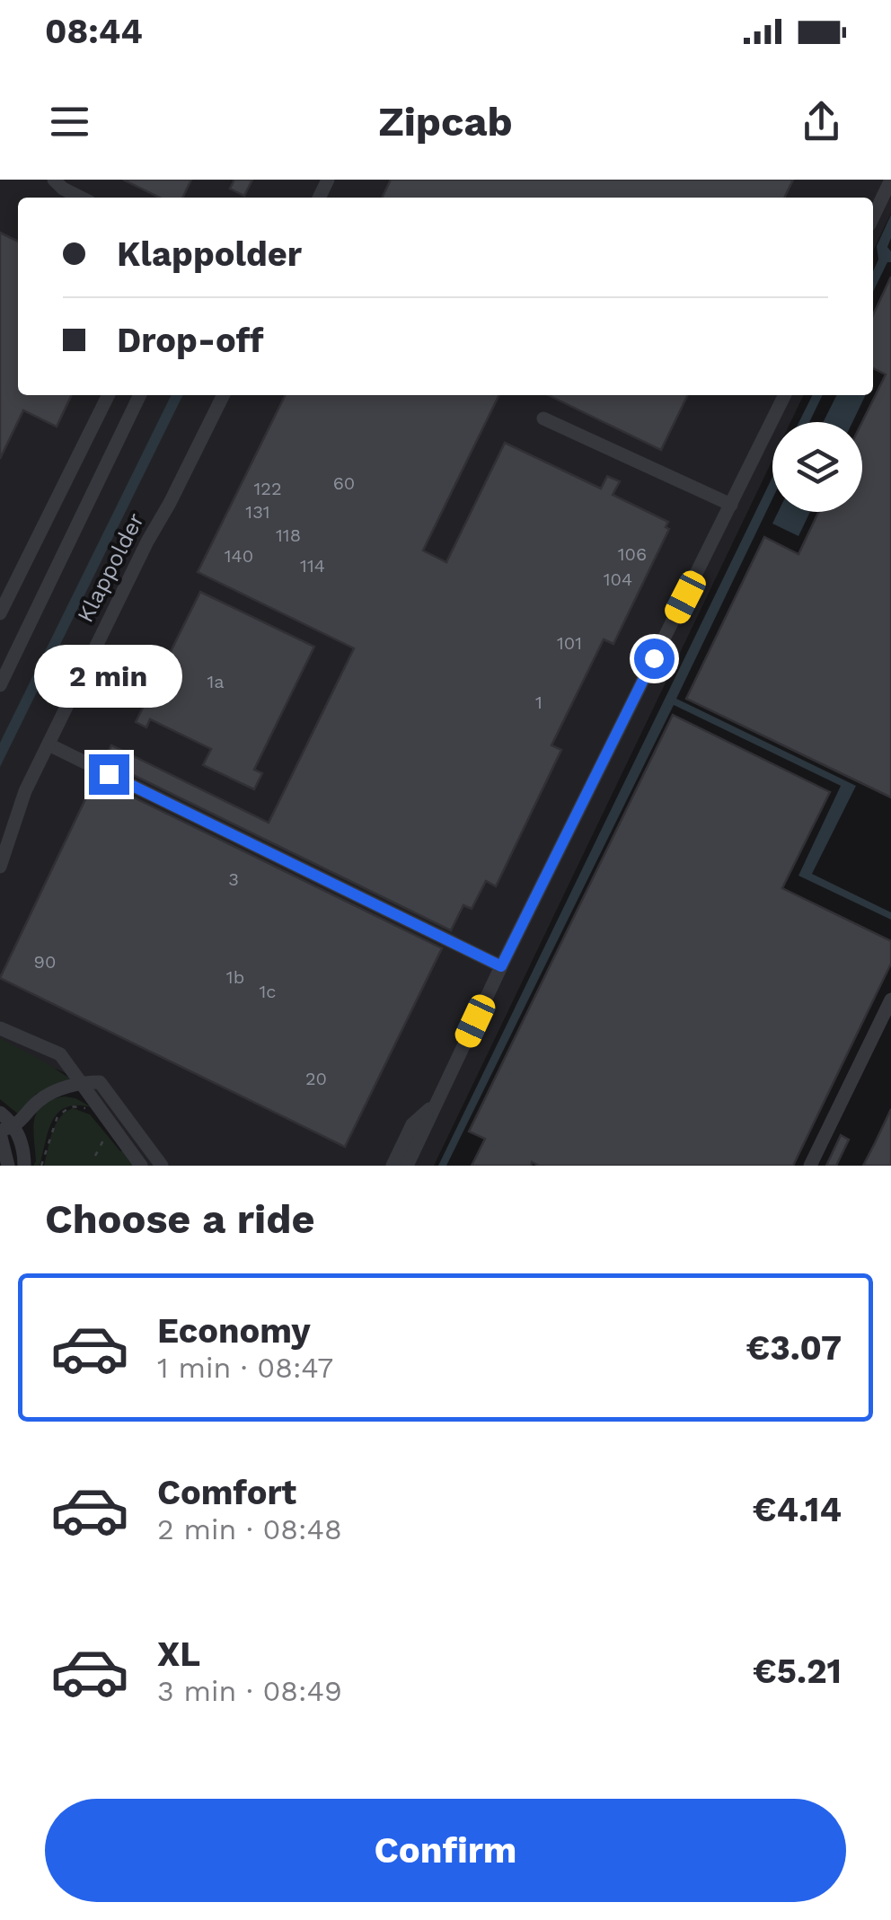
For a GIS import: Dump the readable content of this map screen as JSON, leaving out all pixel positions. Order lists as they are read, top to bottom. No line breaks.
{"streets":{"street":["Klappolder"]},"house_numbers":["60","122","131","118","106","140","114","104","101","1a","1","3","90","1b","1c","20"],"page":{"status":"08:44","header":"Zipcab","banner":["Klappolder","Drop-off"],"bubble":"2 min","heading":"Choose a ride","list":[{"name":"Economy","note":"1 min · 08:47","value":"€3.07"},{"name":"Comfort","note":"2 min · 08:48","value":"€4.14"},{"name":"XL","note":"3 min · 08:49","value":"€5.21"}],"buttons":"Confirm"}}
